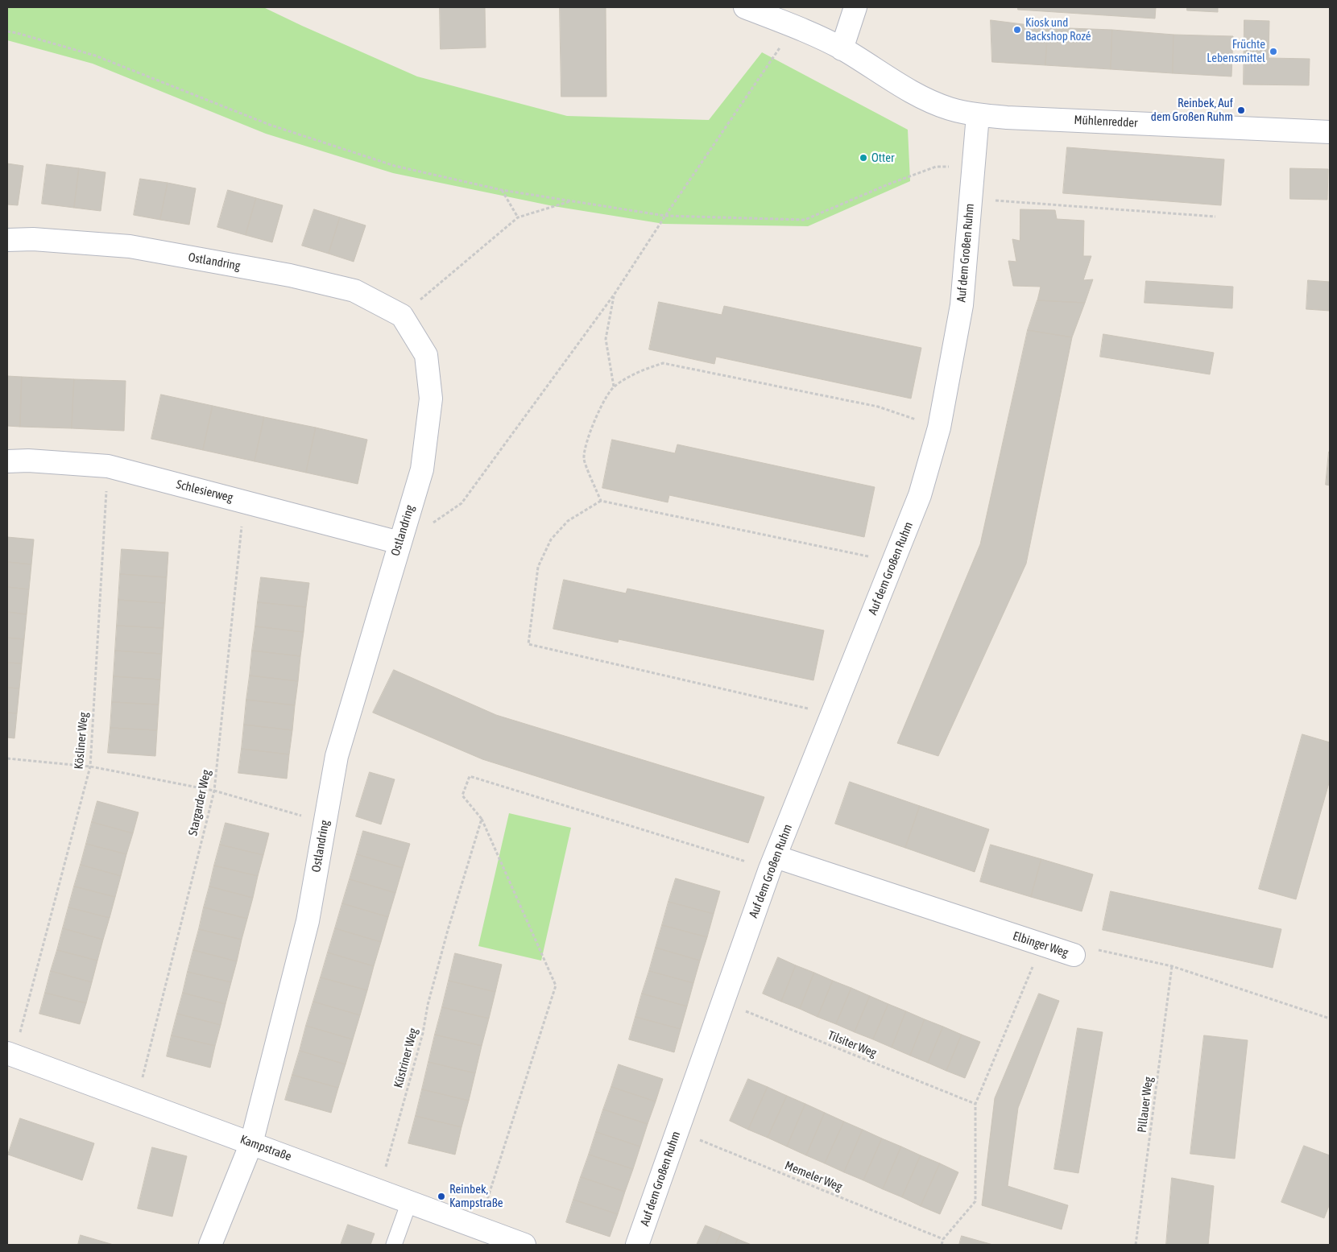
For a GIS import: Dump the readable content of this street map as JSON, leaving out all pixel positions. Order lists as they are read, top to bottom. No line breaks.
{"streets":{"street":["Mühlenredder","Auf dem Großen Ruhm","Ostlandring","Schlesierweg","Elbinger Weg","Kampstraße"],"path":["Kösliner Weg","Stargarder Weg","Tilsiter Weg","Küstriner Weg","Pillauer Weg","Memeler Weg"]},"crossings":[["Mühlenredder","Auf dem Großen Ruhm"],["Auf dem Großen Ruhm","Elbinger Weg"],["Auf dem Großen Ruhm","Tilsiter Weg"],["Auf dem Großen Ruhm","Memeler Weg"],["Ostlandring","Schlesierweg"],["Ostlandring","Kampstraße"],["Schlesierweg","Kösliner Weg"],["Schlesierweg","Stargarder Weg"],["Kösliner Weg","Kampstraße"],["Stargarder Weg","Kampstraße"],["Elbinger Weg","Pillauer Weg"],["Küstriner Weg","Kampstraße"]],"places":["Kiosk und Backshop Rozé","Früchte Lebensmittel","Reinbek, Auf dem Großen Ruhm","Otter","Reinbek, Kampstraße"]}
